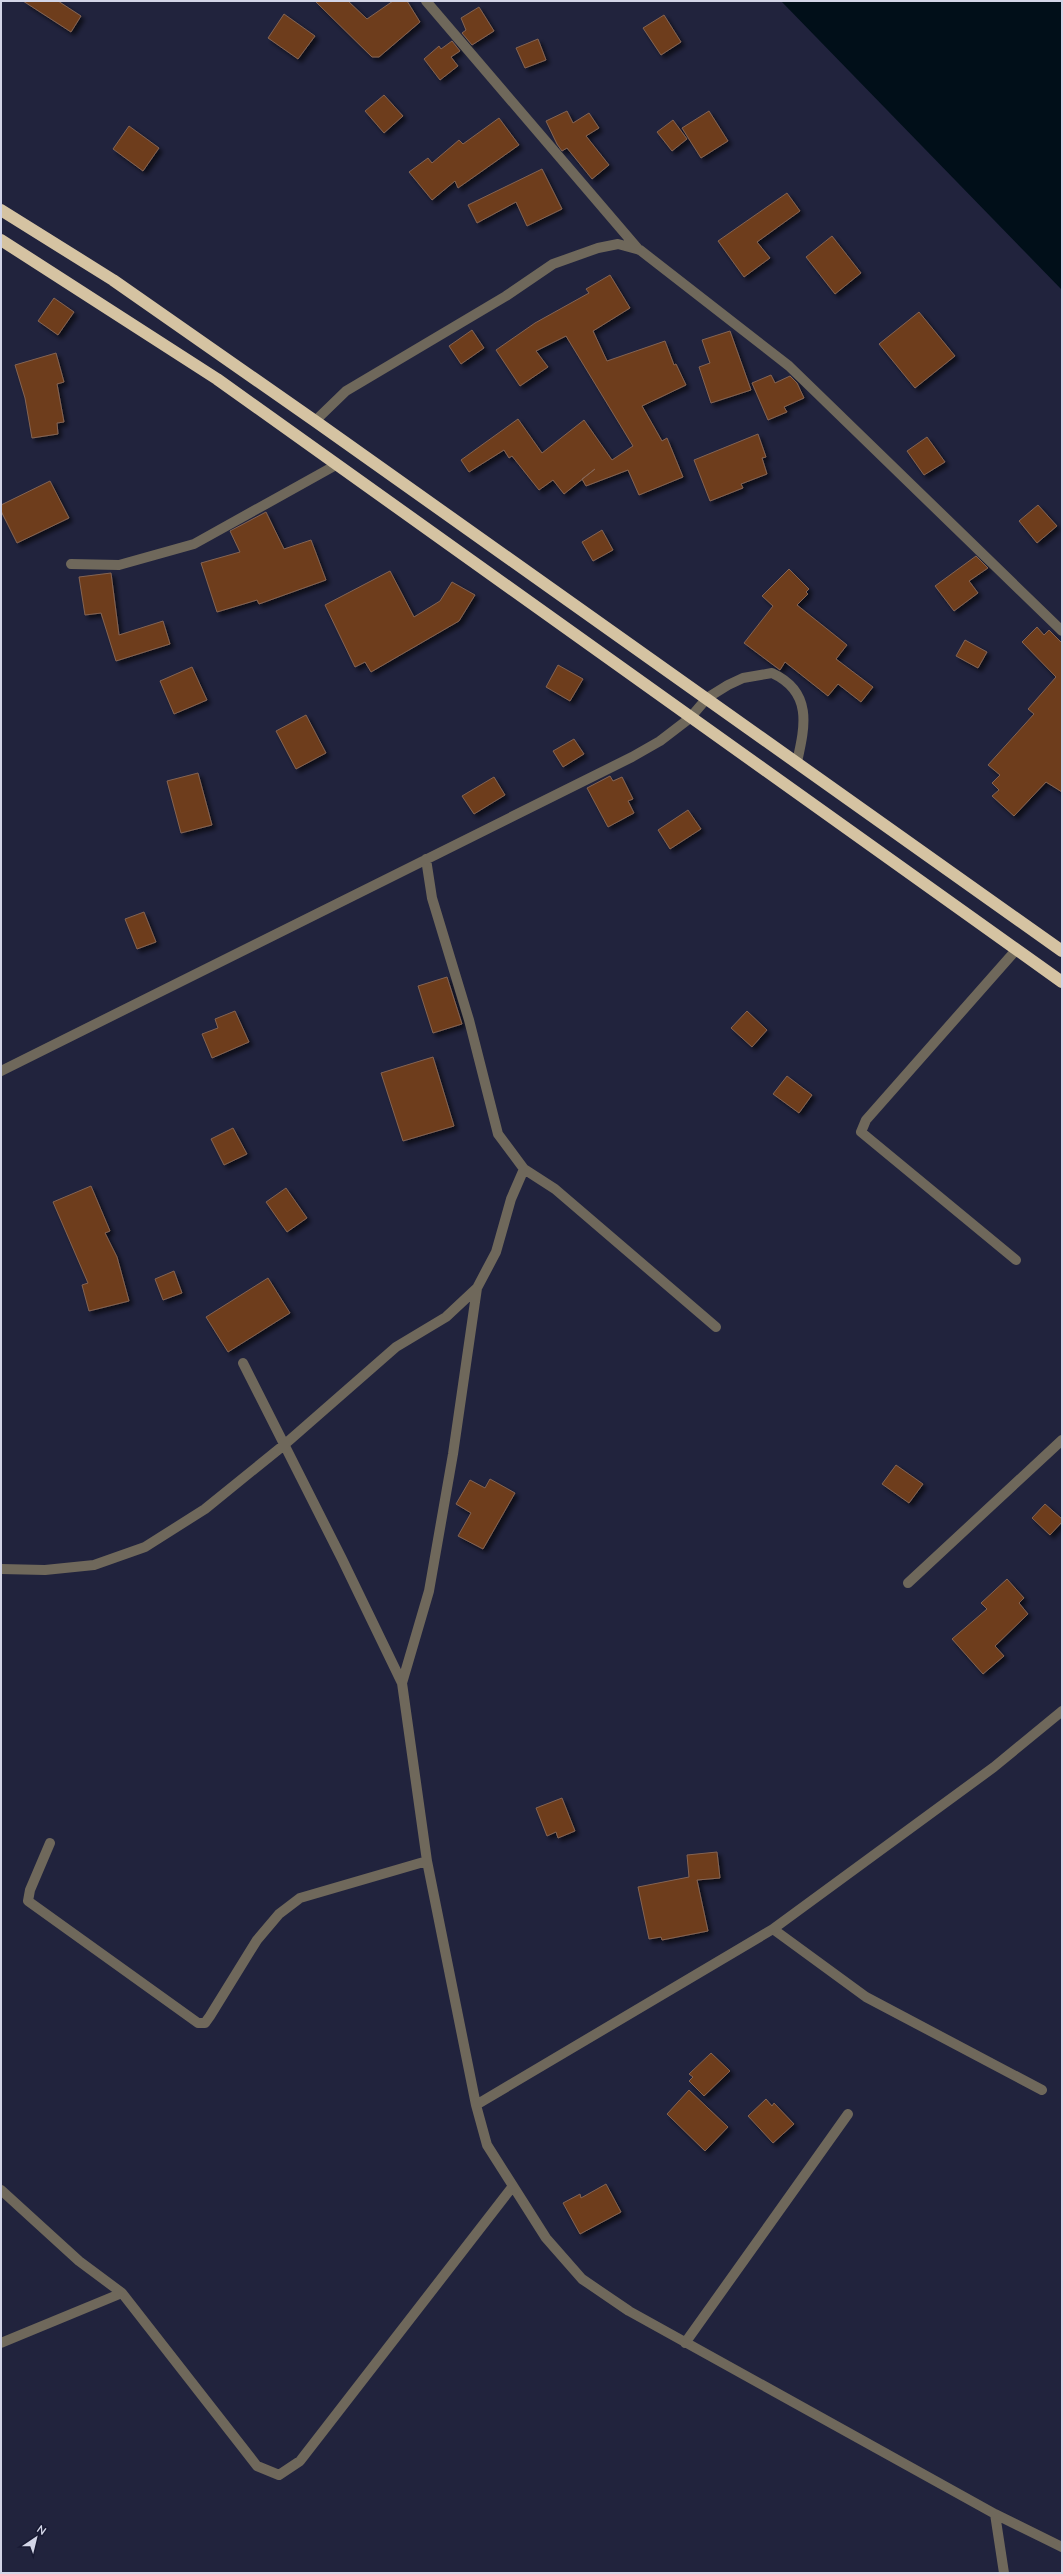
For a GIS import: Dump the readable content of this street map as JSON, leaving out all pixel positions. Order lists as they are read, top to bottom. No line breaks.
{"north":"top right"}
